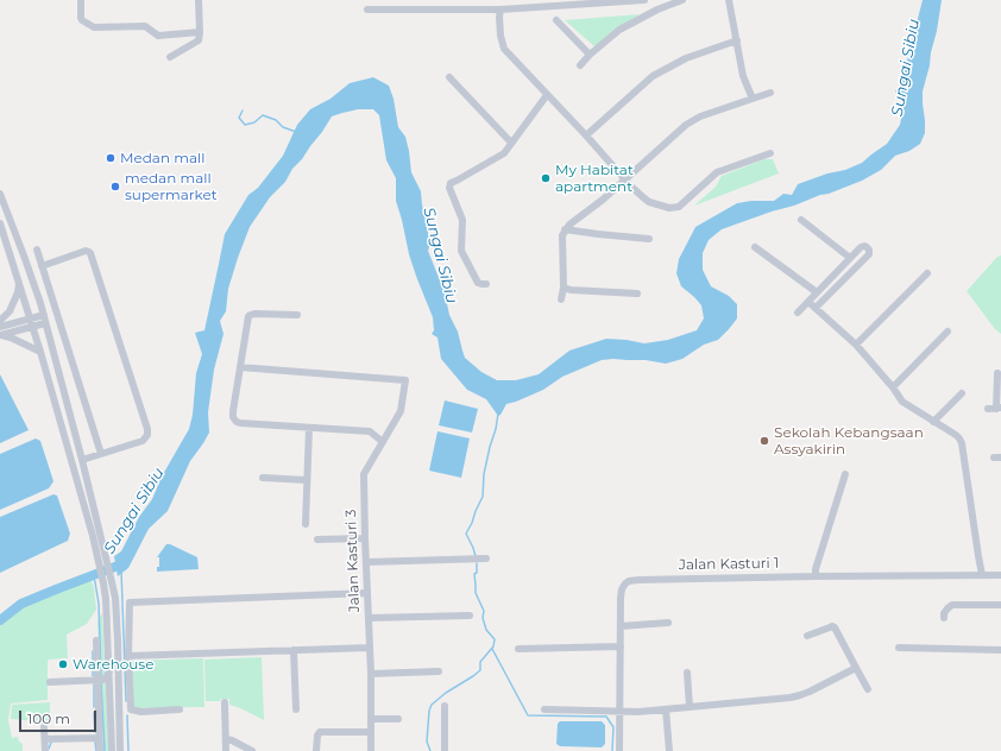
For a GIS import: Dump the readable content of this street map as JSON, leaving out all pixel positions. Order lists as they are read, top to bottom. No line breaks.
{"streets":{"street":["Jalan Kasturi 3","Jalan Kasturi 1"]},"water":["Sungai Sibiu"],"places":["Medan mall","My Habitat apartment","medan mall supermarket","Sekolah Kebangsaan Assyakirin","Warehouse"],"scale_bar":"100 m"}
